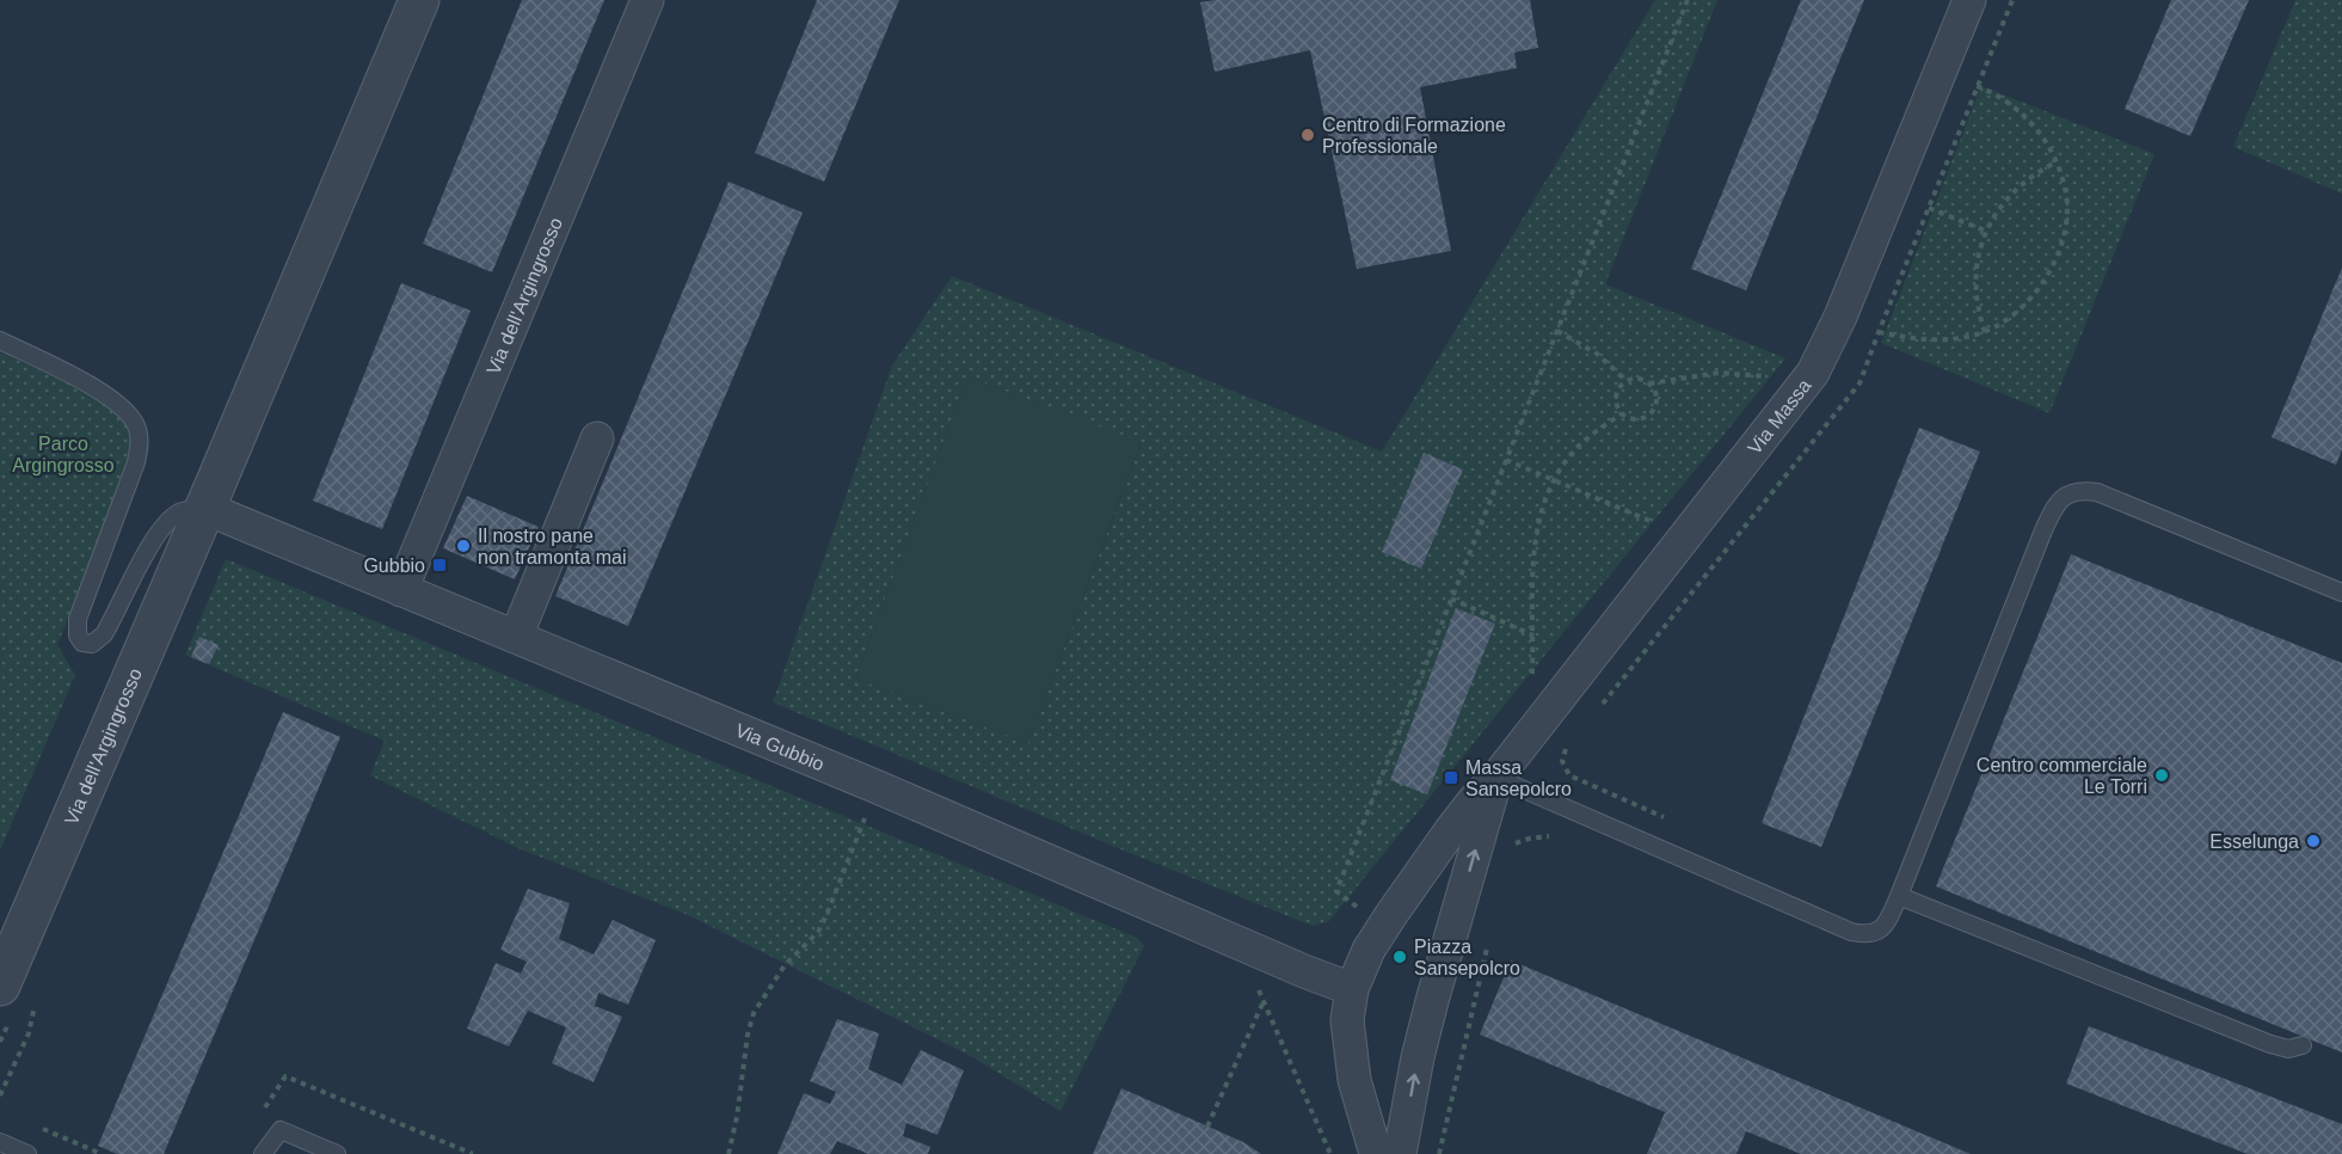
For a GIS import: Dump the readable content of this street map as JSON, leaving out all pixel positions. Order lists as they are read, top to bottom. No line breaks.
{"streets":{"street":["Via dell'Argingrosso","Via Massa","Via Gubbio"]},"crossings":[["Via dell'Argingrosso","Via Gubbio"]],"parks":["Parco Argingrosso"],"places":{"other":["Centro di Formazione Professionale","Il nostro pane non tramonta mai","Centro commerciale Le Torri","Esselunga","Piazza Sansepolcro"],"transit":["Gubbio","Massa Sansepolcro"]}}
